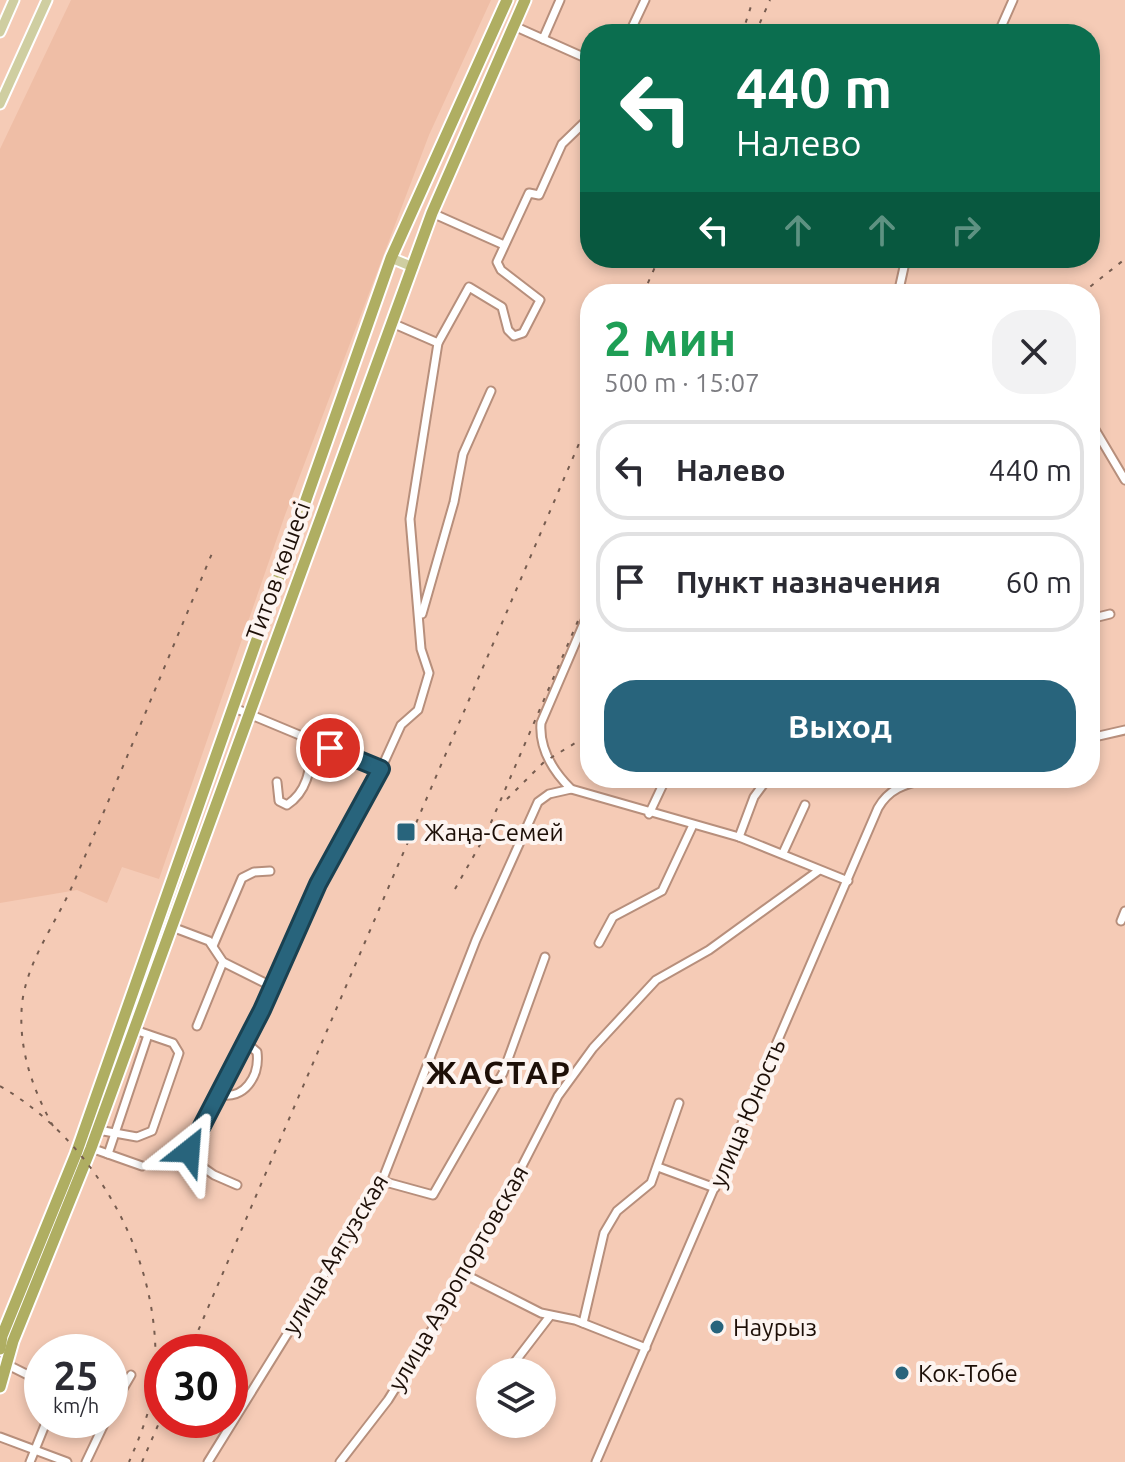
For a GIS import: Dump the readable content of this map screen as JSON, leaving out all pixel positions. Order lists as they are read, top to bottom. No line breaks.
{"streets":{"highway":["Титов көшесі"],"street":["улица Юность","улица Аягузская","улица Аэропортовская"]},"districts":["ЖАСТАР"],"places":{"transit":["Жаңа-Семей"],"other":["Наурыз","Кок-Тобе"]},"page":{"turn":["440 m","Налево"],"heading":["2 мин","500 m · 15:07"],"list":[{"name":"Налево","value":"440 m"},{"name":"Пункт назначения","value":"60 m"}],"buttons":"Выход","speed":"25 km/h","limit":"30"}}
